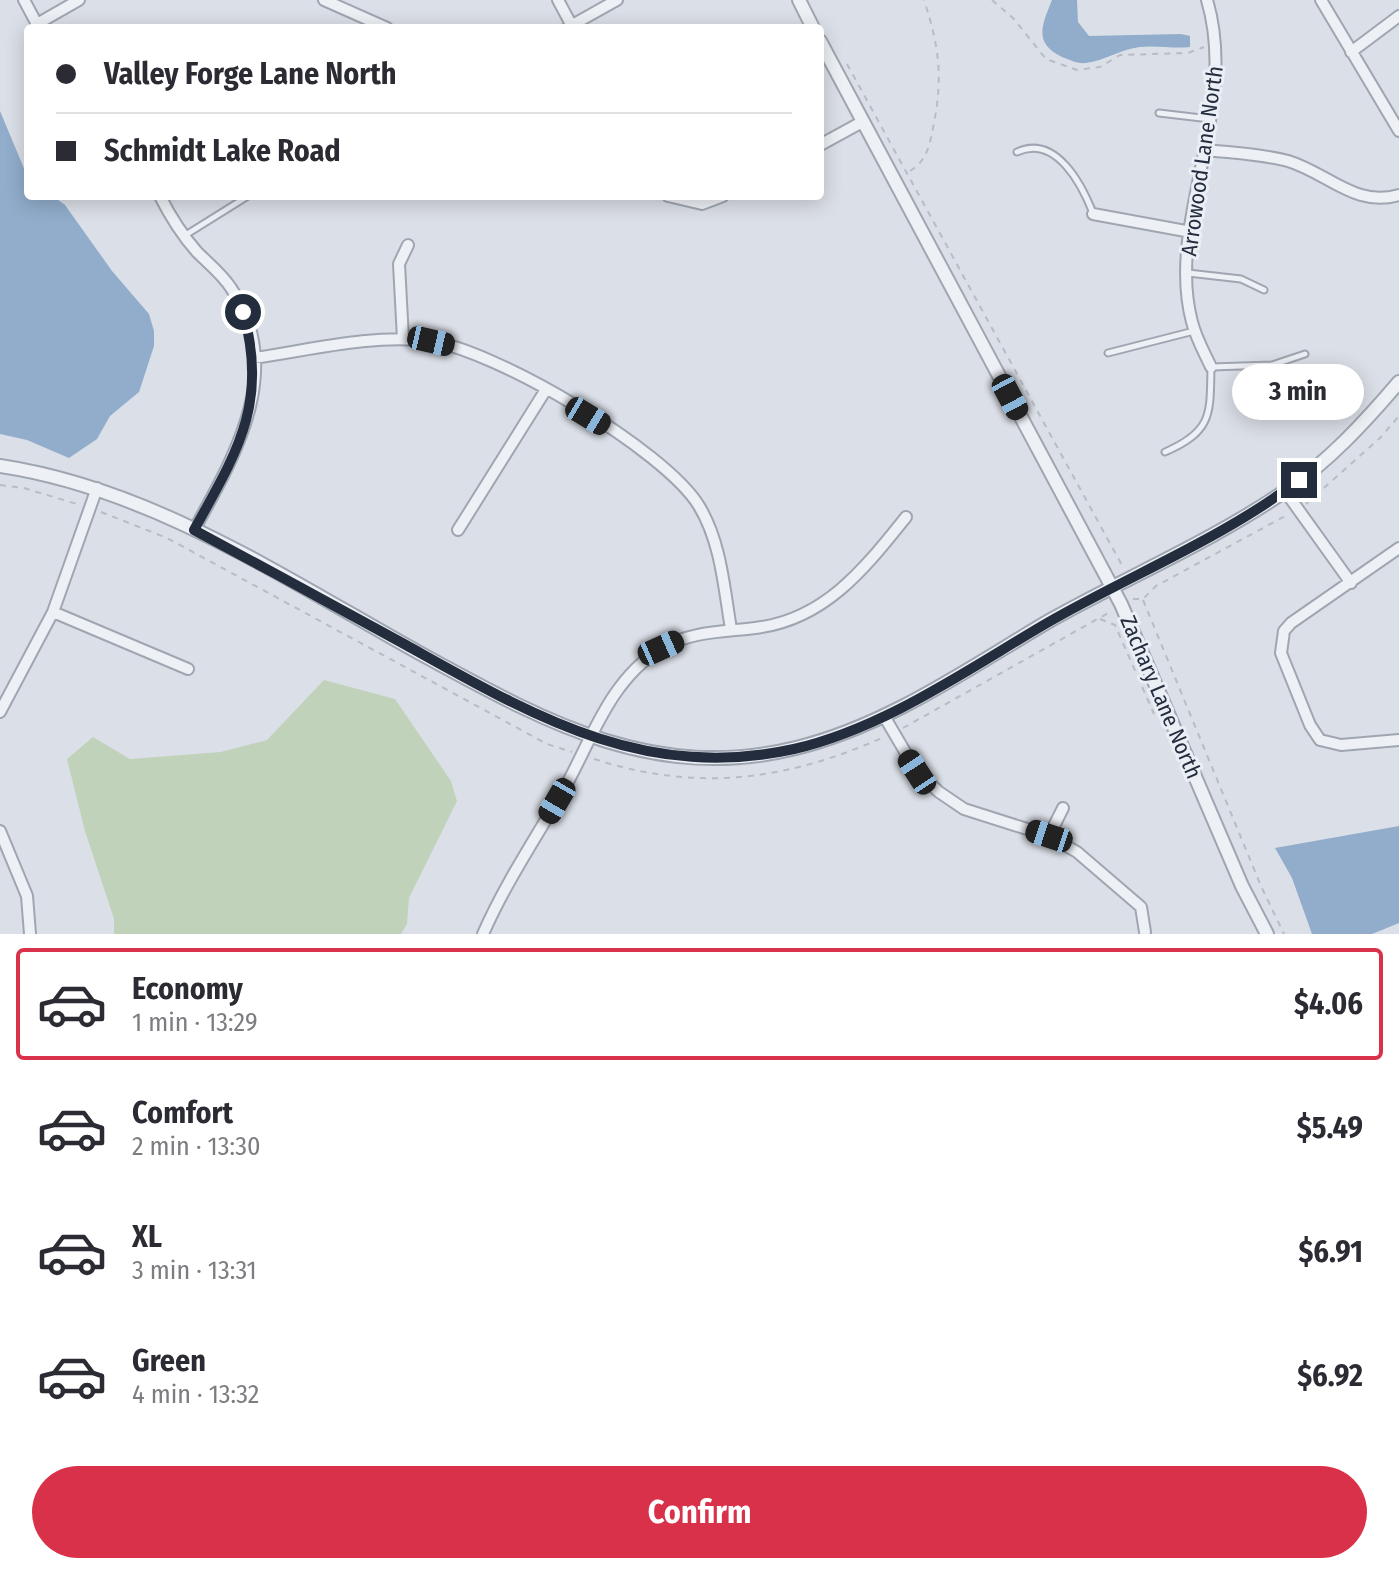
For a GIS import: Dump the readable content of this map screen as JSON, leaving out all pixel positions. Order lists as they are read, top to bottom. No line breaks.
{"streets":{"street":["Arrowood Lane North","Zachary Lane North"]},"page":{"banner":["Valley Forge Lane North","Schmidt Lake Road"],"bubble":"3 min","list":[{"name":"Economy","note":"1 min · 13:29","value":"$4.06"},{"name":"Comfort","note":"2 min · 13:30","value":"$5.49"},{"name":"XL","note":"3 min · 13:31","value":"$6.91"},{"name":"Green","note":"4 min · 13:32","value":"$6.92"}],"buttons":"Confirm"}}
